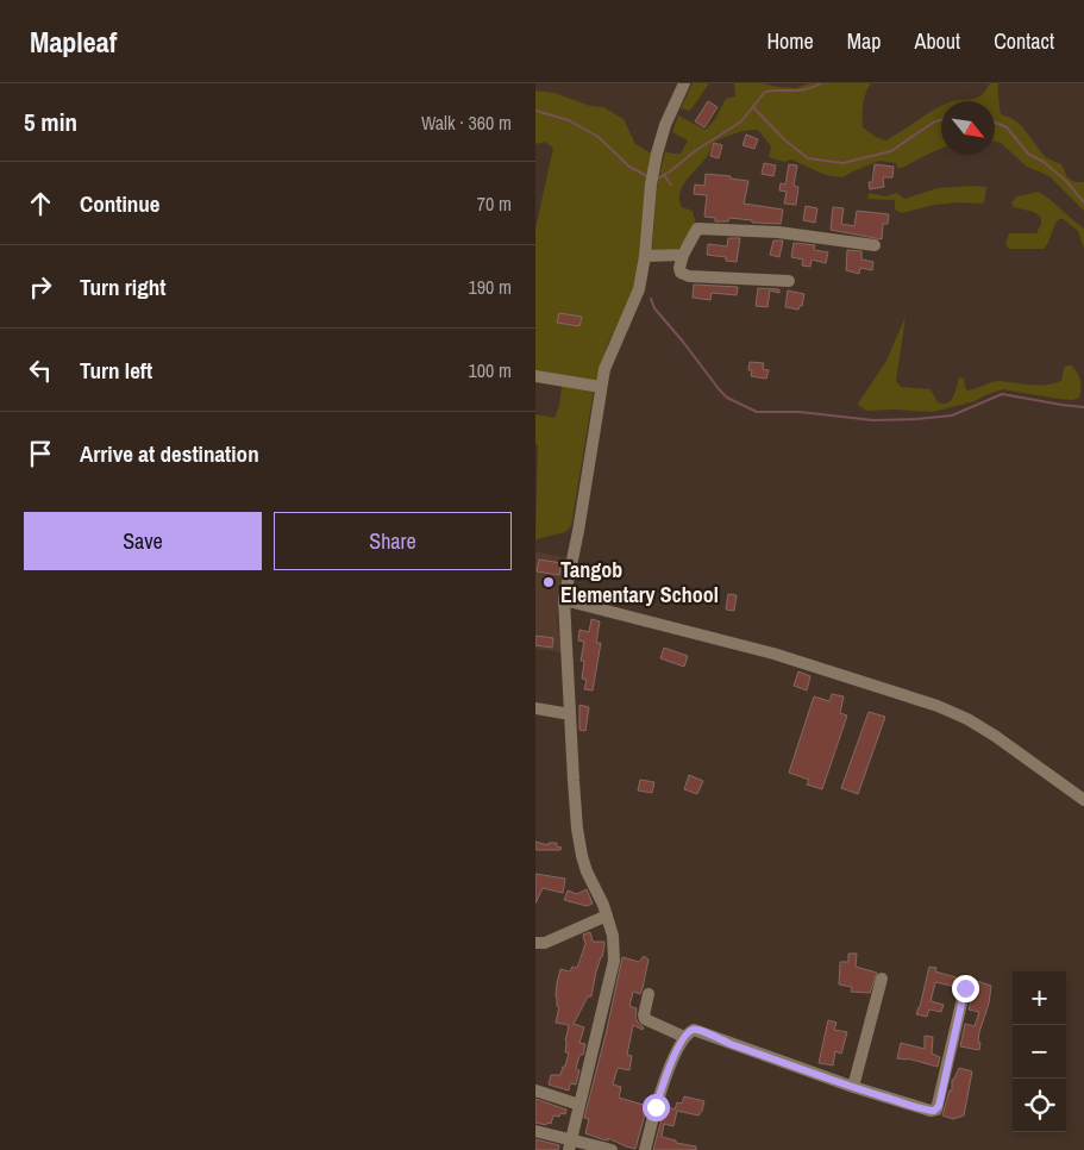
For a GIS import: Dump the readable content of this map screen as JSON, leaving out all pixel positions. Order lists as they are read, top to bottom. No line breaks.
{"places":["Tangob Elementary School"],"north":"bottom right","page":{"header":"Mapleaf","nav":["Home","Map","About","Contact"],"heading":["5 min","Walk · 360 m"],"list":[["Continue","70 m"],["Turn right","190 m"],["Turn left","100 m"],"Arrive at destination"],"buttons":["Save","Share"],"map_buttons":["+","−"]}}
